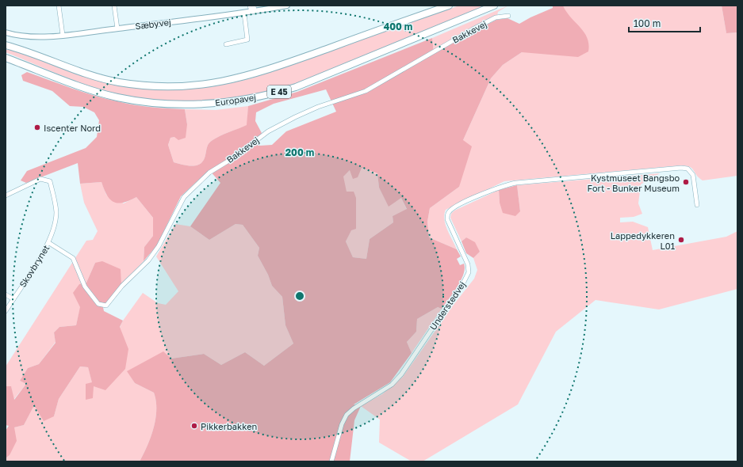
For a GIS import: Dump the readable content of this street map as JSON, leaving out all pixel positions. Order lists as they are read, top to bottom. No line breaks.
{"streets":{"main road":["E 45","Europavej"],"street":["Sæbyvej","Bakkevej","Skovbrynet","Understedvej"]},"crossings":[["Bakkevej","Skovbrynet"]],"places":["Iscenter Nord","Kystmuseet Bangsbo Fort - Bunker Museum","Lappedykkeren L01","Pikkerbakken"],"scale_bar":"100 m","rings":["400 m","200 m"]}
